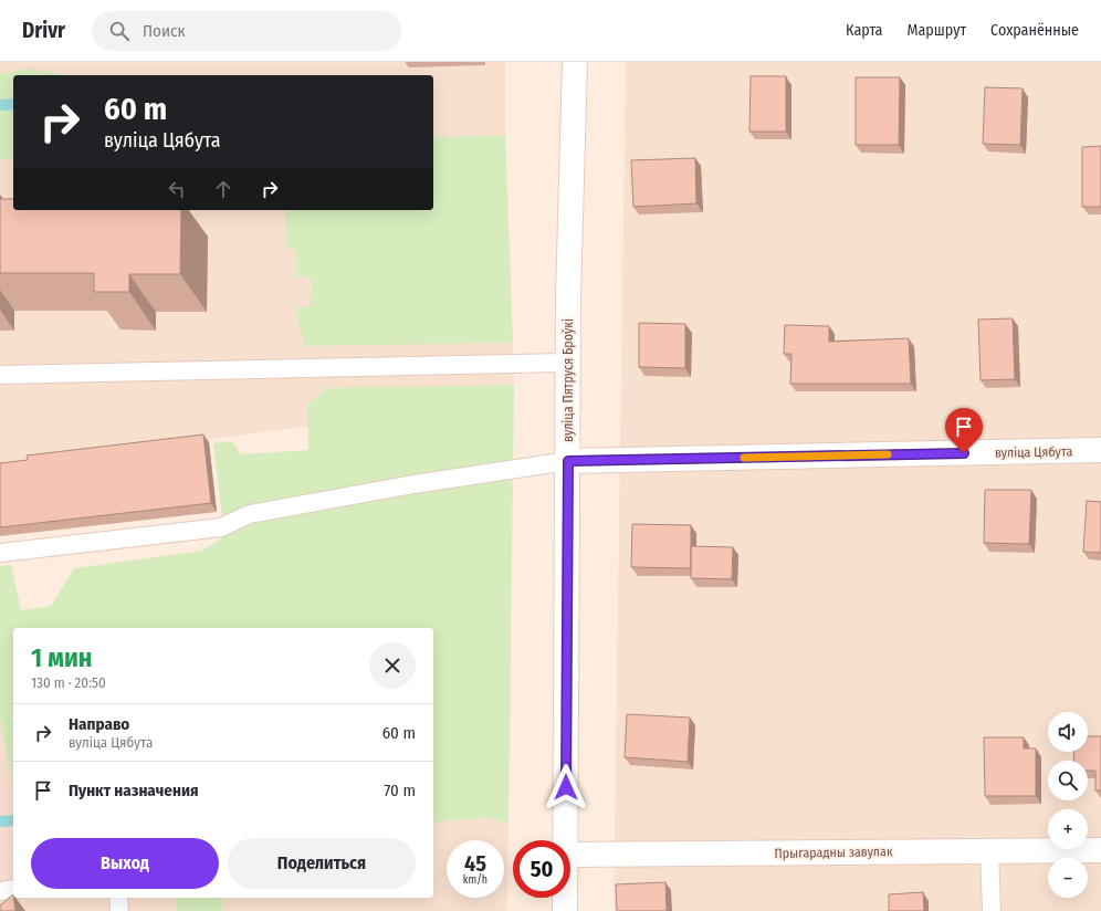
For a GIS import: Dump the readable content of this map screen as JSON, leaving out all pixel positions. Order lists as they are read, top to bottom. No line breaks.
{"streets":{"street":["вуліца Пятруся Броўкі","вуліца Цябута","Прыгарадны завулак"]},"crossings":[["вуліца Пятруся Броўкі","вуліца Цябута"]],"page":{"header":"Drivr","search":"Поиск","nav":["Карта","Маршрут","Сохранённые"],"turn":["60 m","вуліца Цябута"],"heading":["1 мин","130 m · 20:50"],"list":[{"name":"Направо","note":"вуліца Цябута","value":"60 m"},{"name":"Пункт назначения","value":"70 m"}],"map_buttons":["+","−"],"buttons":["Выход","Поделиться"],"speed":"45 km/h","limit":"50"}}
